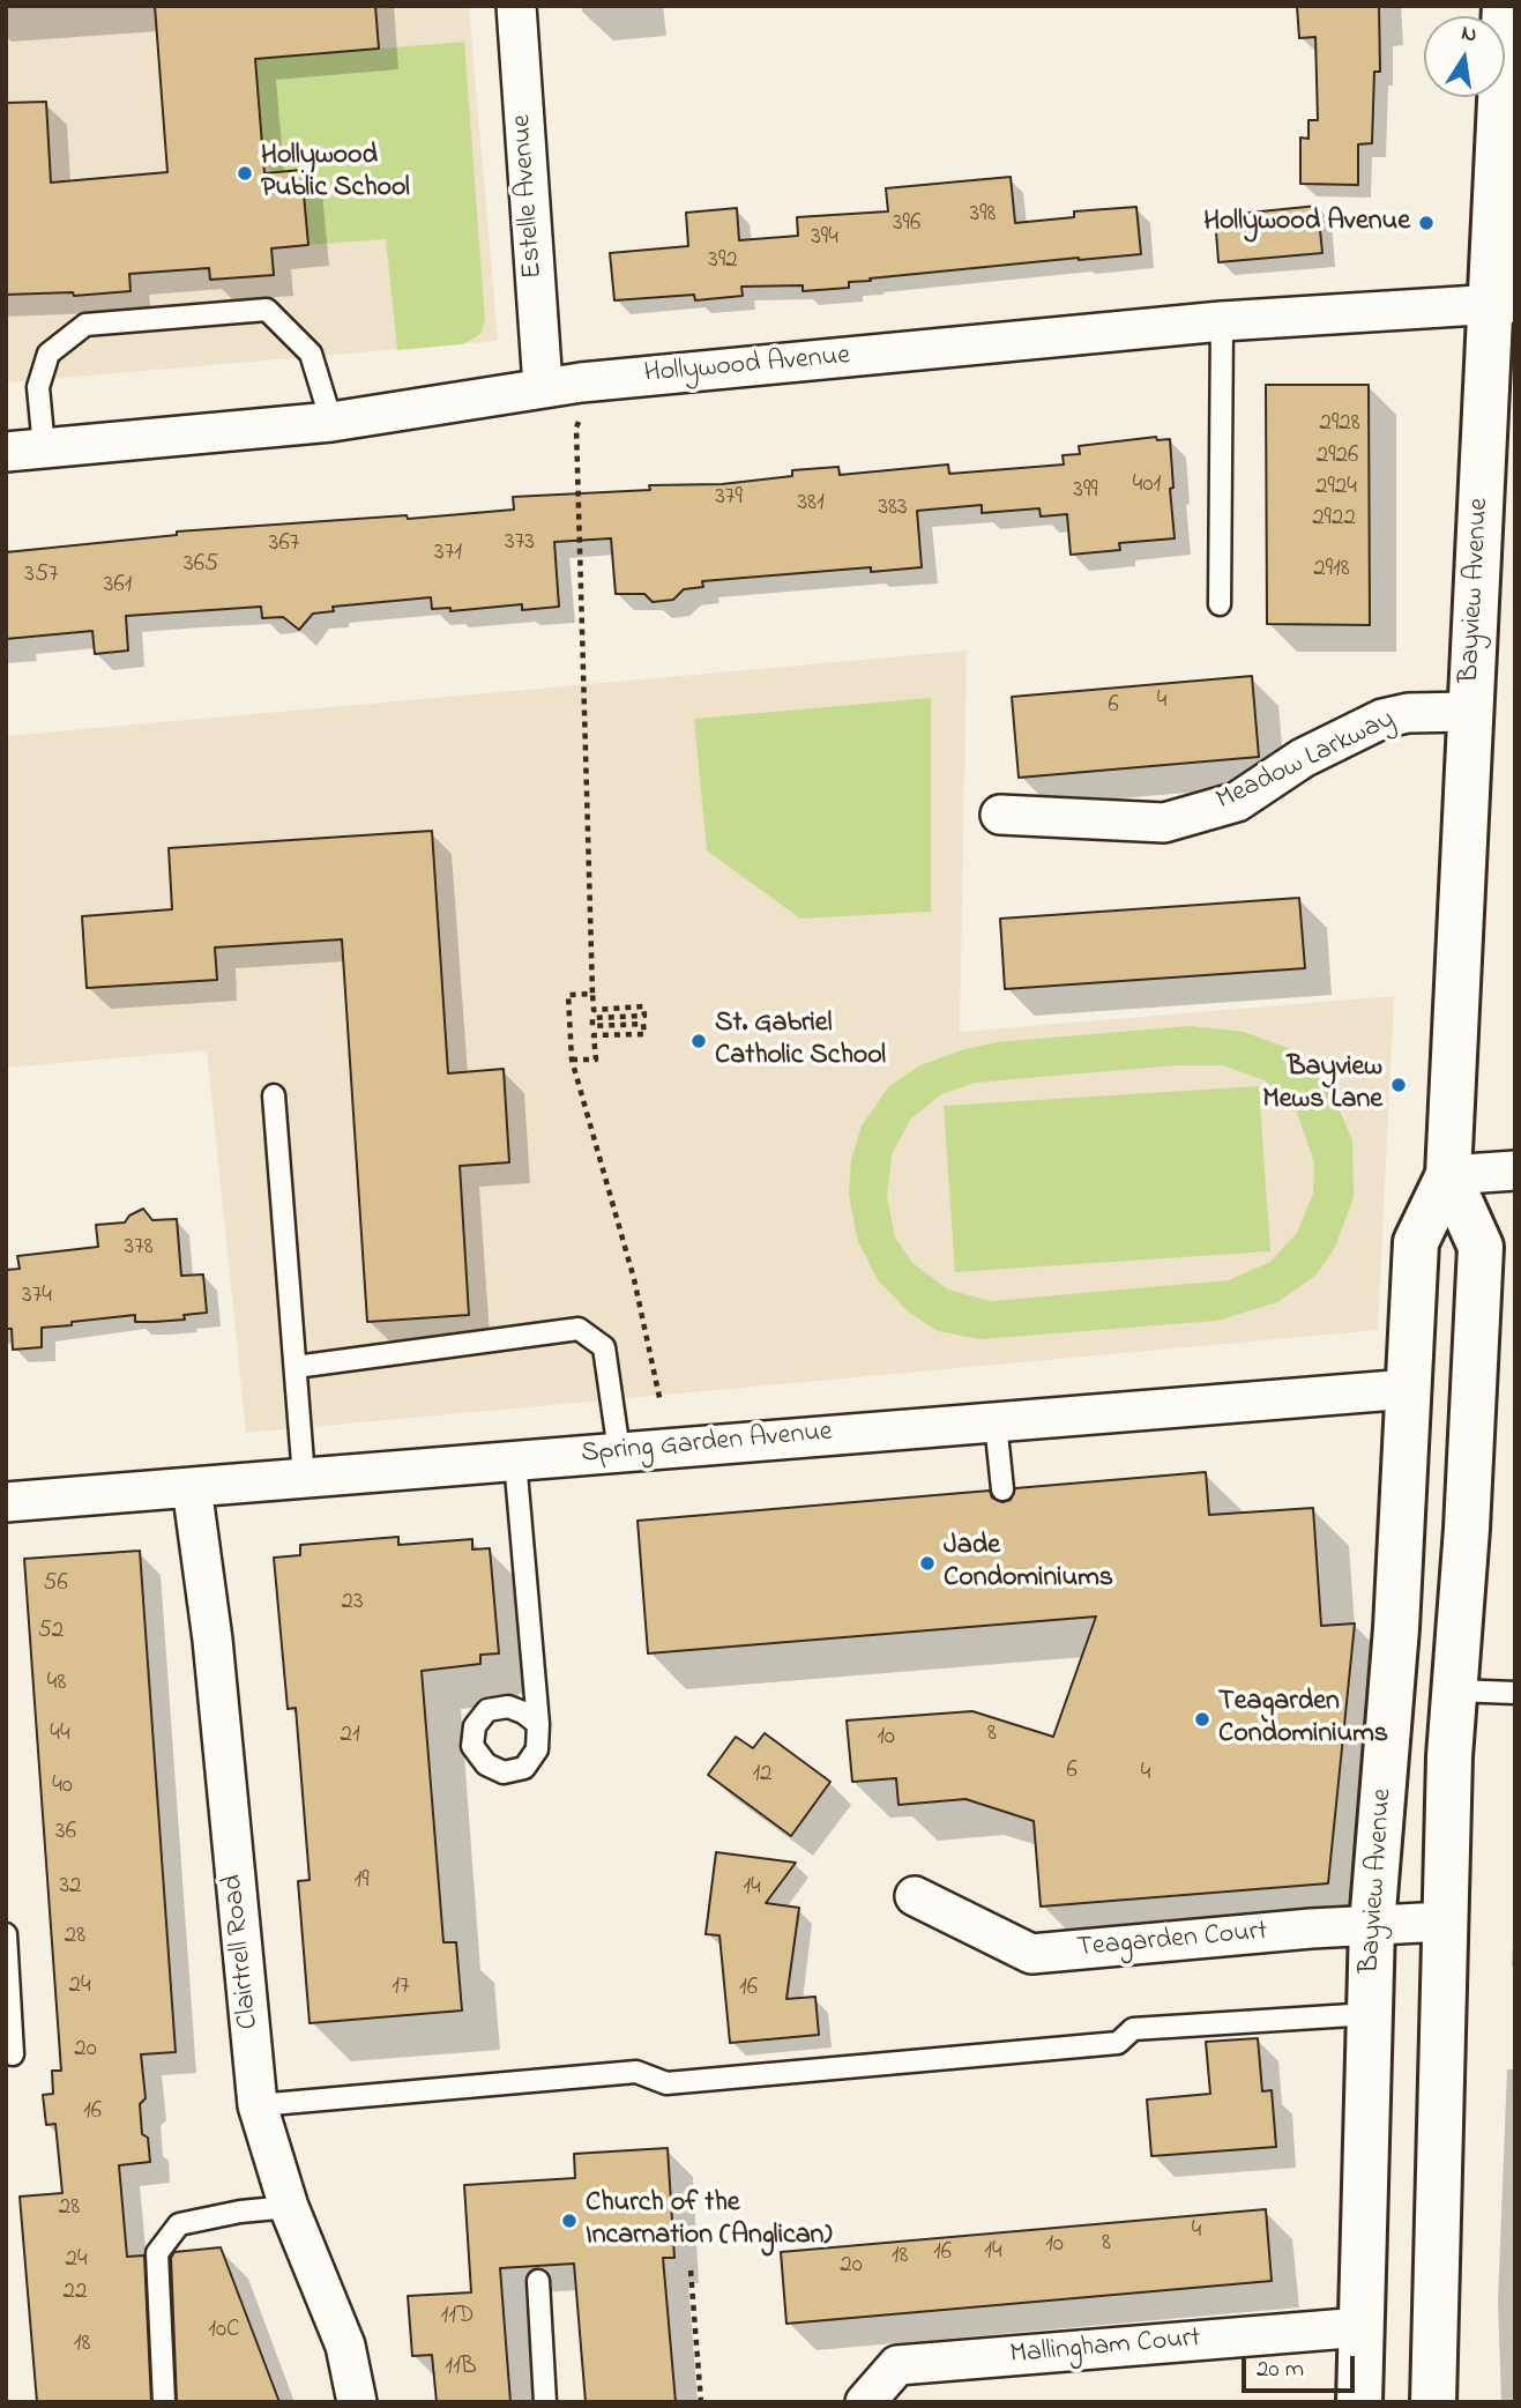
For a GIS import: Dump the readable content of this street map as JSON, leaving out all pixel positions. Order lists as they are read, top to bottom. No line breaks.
{"streets":{"main road":["Bayview Avenue"],"street":["Estelle Avenue","Hollywood Avenue","Meadow Larkway","Spring Garden Avenue","Teagarden Court","Clairtrell Road","Mallingham Court"]},"crossings":[["Estelle Avenue","Hollywood Avenue"],["Hollywood Avenue","Bayview Avenue"],["Bayview Avenue","Meadow Larkway"],["Bayview Avenue","Spring Garden Avenue"],["Bayview Avenue","Teagarden Court"],["Bayview Avenue","Mallingham Court"],["Spring Garden Avenue","Clairtrell Road"]],"places":["Hollywood Public School","Hollywood Avenue","St. Gabriel Catholic School","Bayview Mews Lane","Jade Condominiums","Teagarden Condominiums","Church of the Incarnation (Anglican)"],"house_numbers":["398","396","394","392","2928","2926","401","2924","399","379","381","383","2922","373","367","371","365","2918","357","361","4","6","378","374","56","23","52","48","44","8","21","10","6","4","12","40","36","19","32","14","28","24","17","16","20","16","28","4","8","10","14","16","18","24","20","22","11D","10C","18","11B"],"scale_bar":"20 m","north":"top"}
